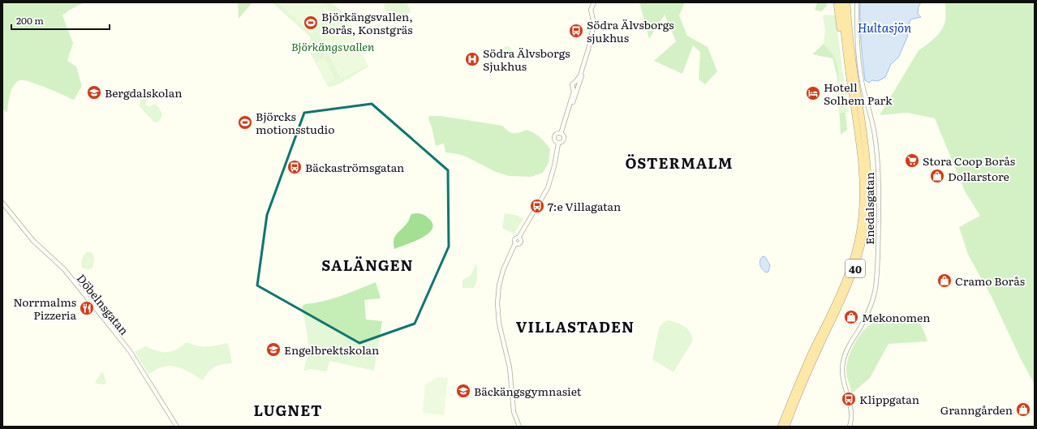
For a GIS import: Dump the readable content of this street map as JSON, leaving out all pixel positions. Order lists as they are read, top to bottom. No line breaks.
{"streets":{"highway":["40"],"street":["Enedalsgatan","Döbelnsgatan"]},"districts":["ÖSTERMALM","SALÄNGEN","VILLASTADEN","LUGNET"],"water":["Hultasjön"],"parks":["Björkängsvallen"],"places":{"sports":["Björkängsvallen, Borås, Konstgräs","Björcks motionsstudio"],"bus stop":["Södra Älvsborgs sjukhus","Bäckaströmsgatan","7:e Villagatan","Klippgatan"],"hospital":["Södra Älvsborgs Sjukhus"],"school or university":["Bergdalskolan","Engelbrektskolan","Bäckängsgymnasiet"],"hotel":["Hotell Solhem Park"],"supermarket":["Stora Coop Borås"],"shop":["Dollarstore","Cramo Borås","Mekonomen","Granngården"],"restaurant":["Norrmalms Pizzeria"]},"scale_bar":"200 m"}
